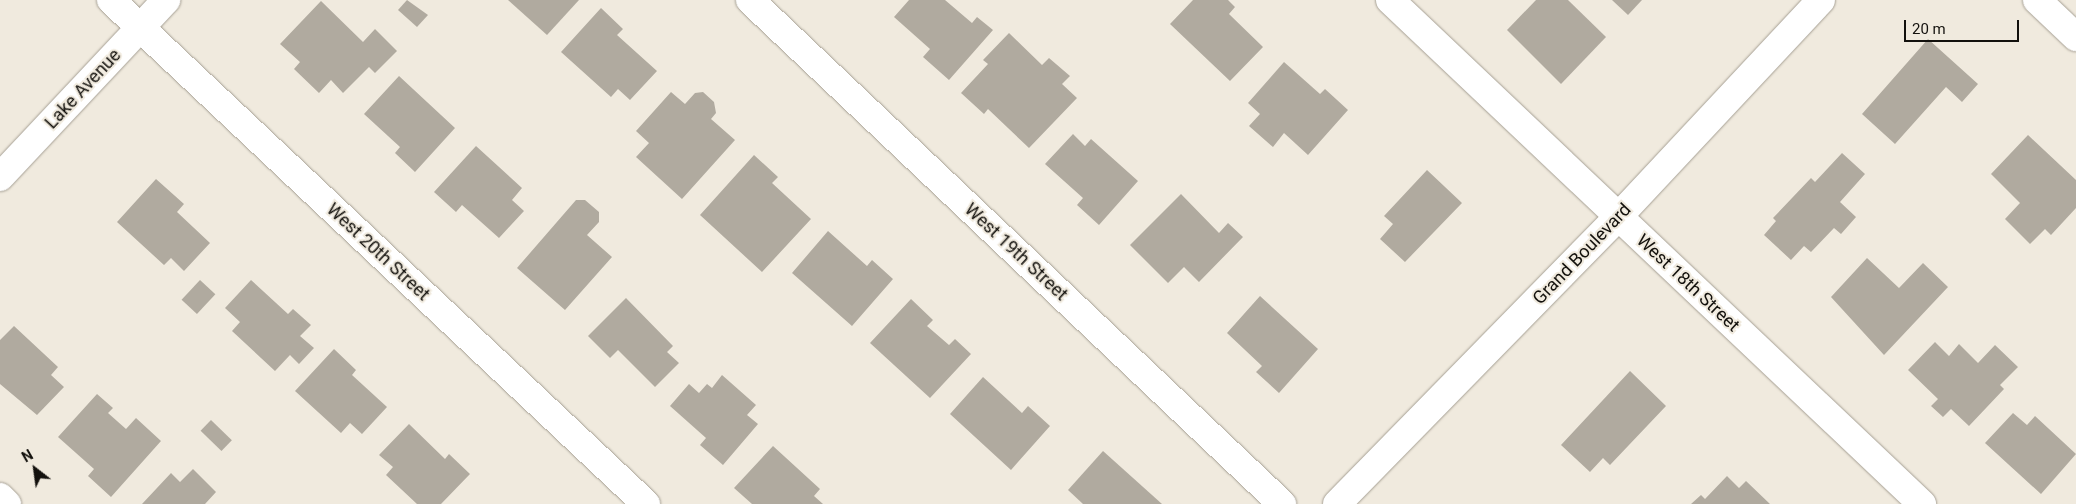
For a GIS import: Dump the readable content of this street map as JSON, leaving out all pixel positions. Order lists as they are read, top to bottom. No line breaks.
{"streets":{"street":["Lake Avenue","West 20th Street","West 19th Street","Grand Boulevard","West 18th Street"]},"crossings":[["Lake Avenue","West 20th Street"],["Grand Boulevard","West 18th Street"]],"scale_bar":"20 m","north":"top left"}
